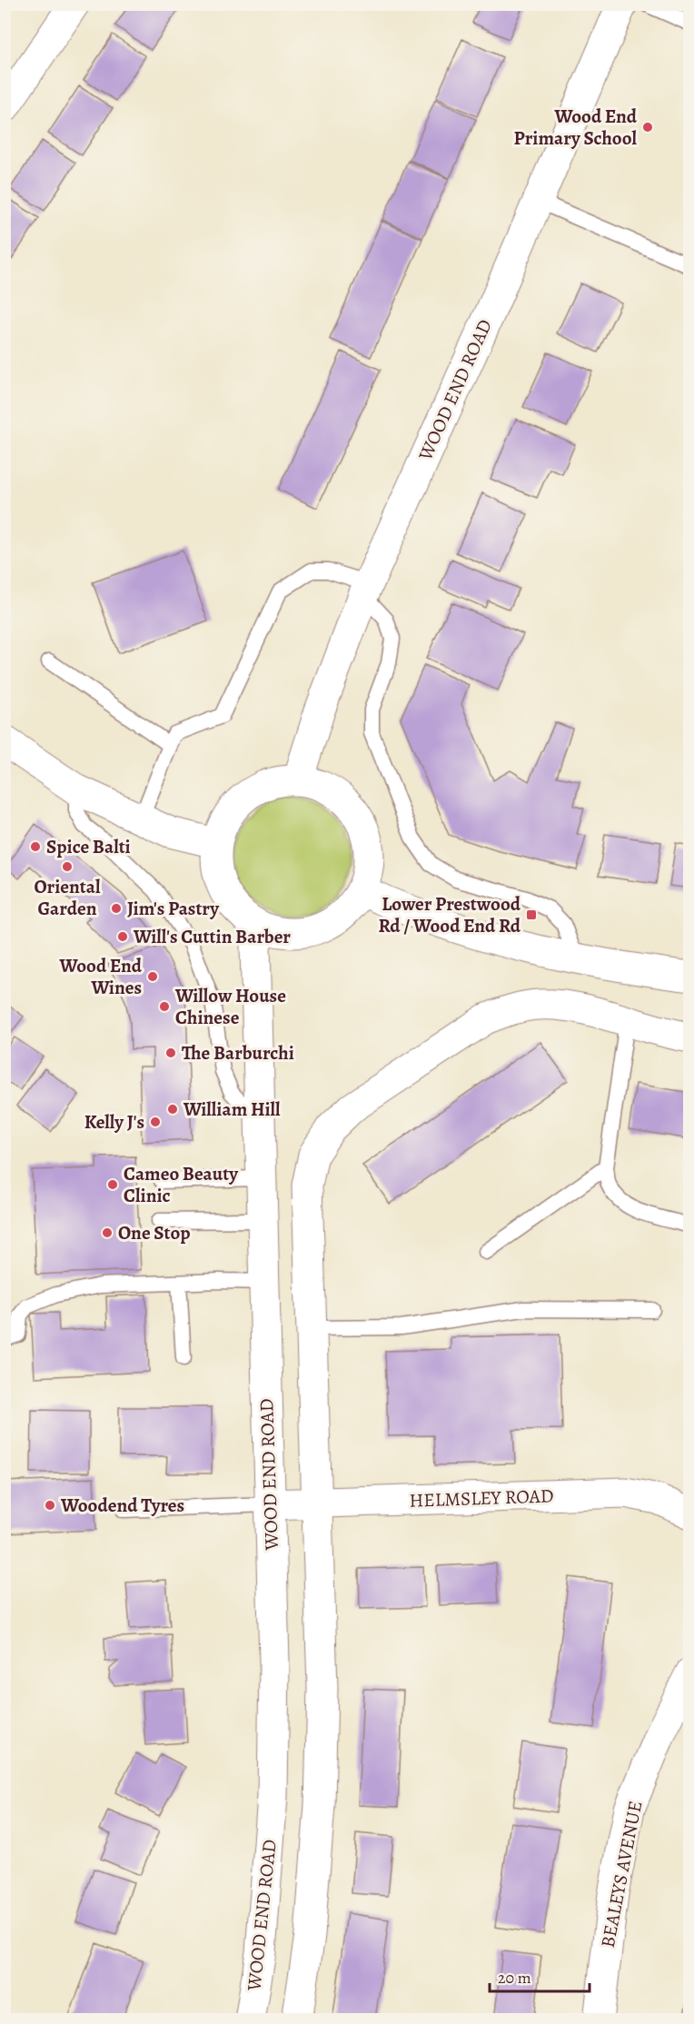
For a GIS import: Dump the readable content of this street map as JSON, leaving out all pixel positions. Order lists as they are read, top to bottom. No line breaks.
{"streets":{"street":["WOOD END ROAD","HELMSLEY ROAD","BEALEYS AVENUE"]},"crossings":[["WOOD END ROAD","HELMSLEY ROAD"]],"places":{"other":["Wood End Primary School","Spice Balti","Oriental Garden","Jim's Pastry","Will's Cuttin Barber","Wood End Wines","Willow House Chinese","The Barburchi","William Hill","Kelly J's","Cameo Beauty Clinic","One Stop","Woodend Tyres"],"transit":["Lower Prestwood Rd / Wood End Rd"]},"scale_bar":"20 m"}
